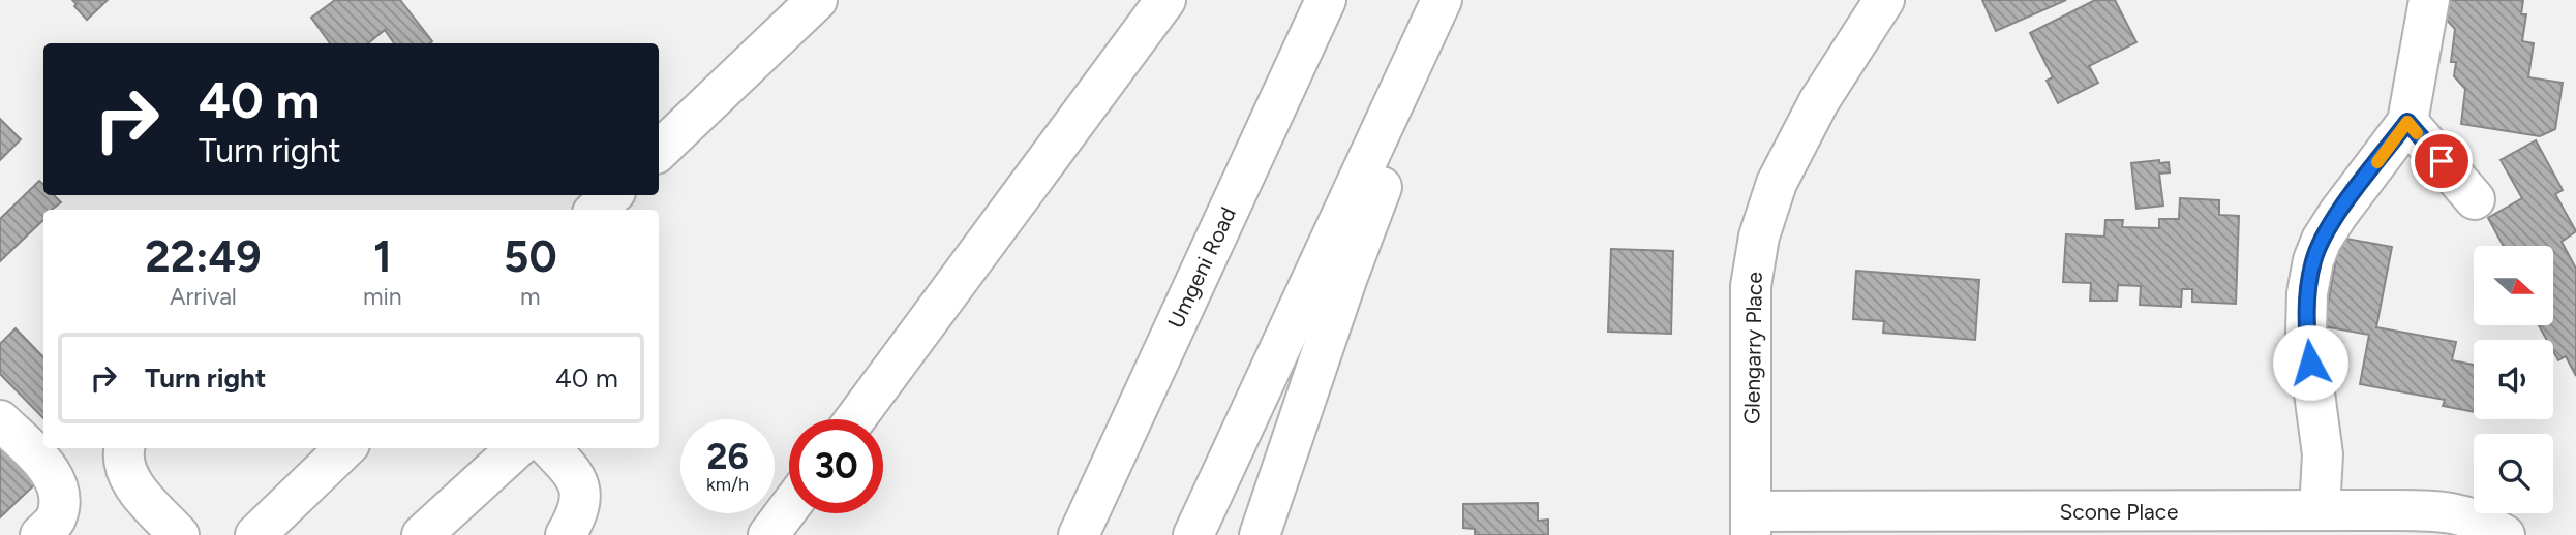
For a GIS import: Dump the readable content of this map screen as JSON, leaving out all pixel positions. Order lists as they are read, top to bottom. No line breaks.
{"streets":{"main road":["Umgeni Road","Glengarry Place","Scone Place"]},"crossings":[["Glengarry Place","Scone Place"]],"north":"right","page":{"turn":["40 m","Turn right"],"eta":["22:49","Arrival","1","min","50","m"],"list":[{"name":"Turn right","value":"40 m"}],"speed":"26 km/h","limit":"30"}}
